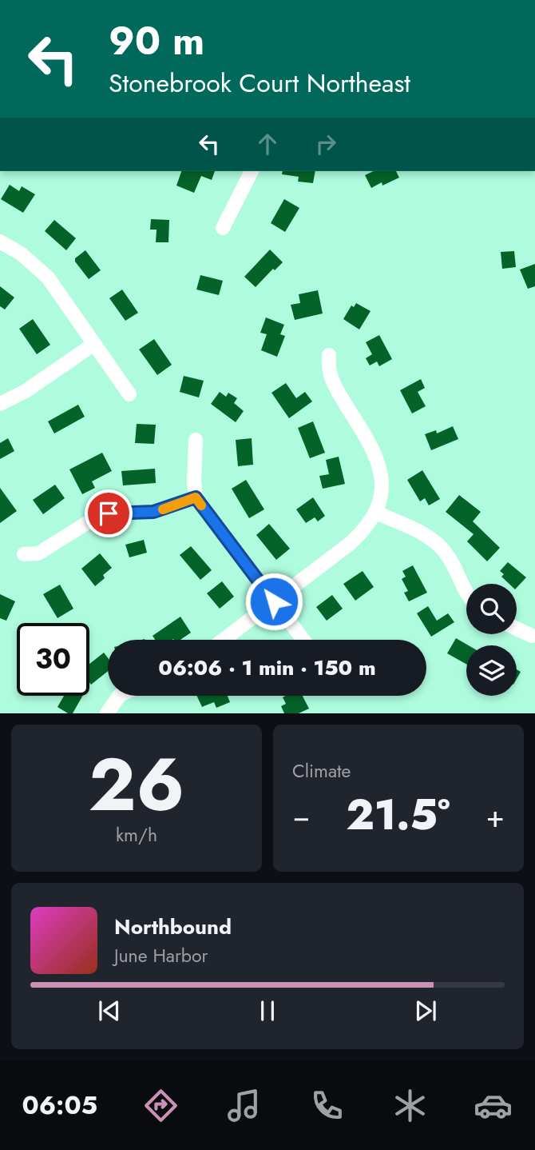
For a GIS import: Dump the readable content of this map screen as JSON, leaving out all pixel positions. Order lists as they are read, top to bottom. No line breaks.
{"page":{"turn":["90 m","Stonebrook Court Northeast"],"limit":"30","trip":"06:06 · 1 min · 150 m","tile":[["26","km/h"],"Climate"],"heat":["−","21.5°","+"],"song":["Northbound","June Harbor"],"tabs":"06:05"}}
